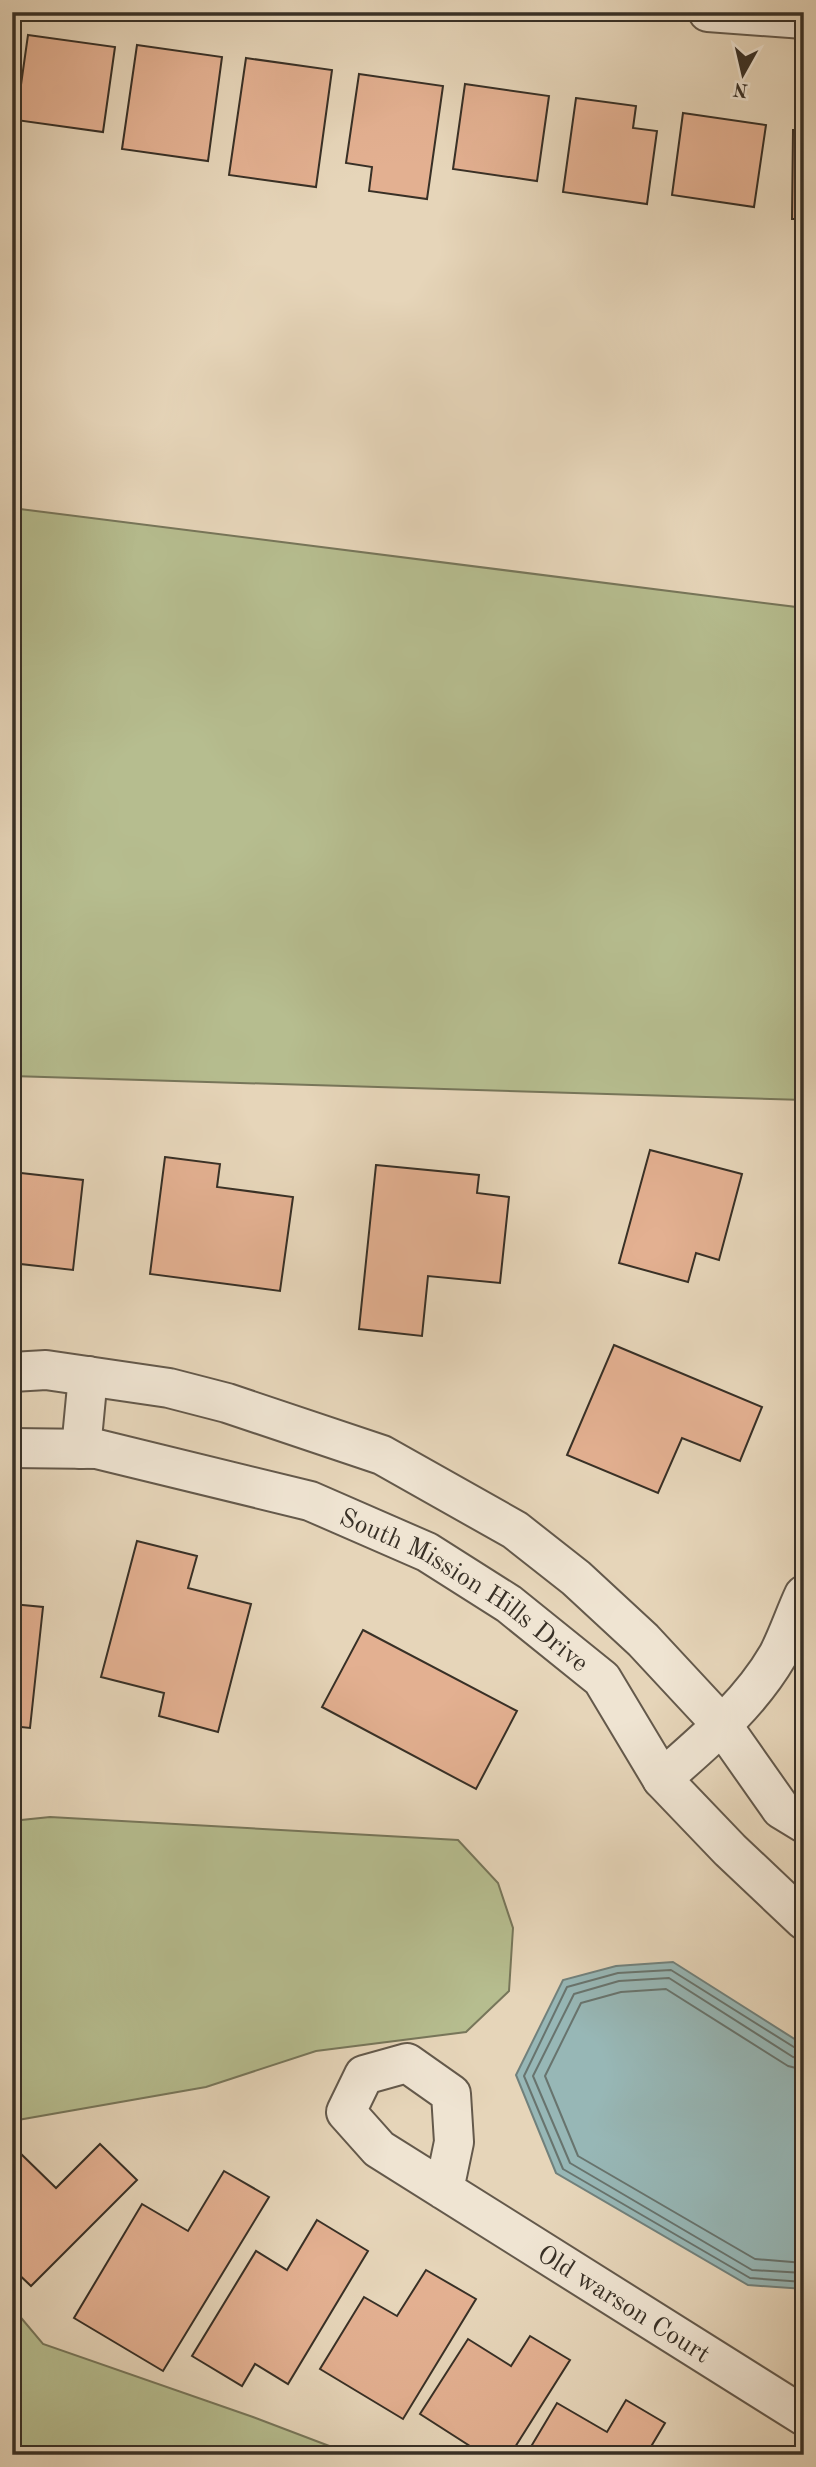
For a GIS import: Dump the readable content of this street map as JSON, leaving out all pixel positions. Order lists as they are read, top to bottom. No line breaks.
{"streets":{"street":["South Mission Hills Drive","Old warson Court"]},"north":"bottom"}
